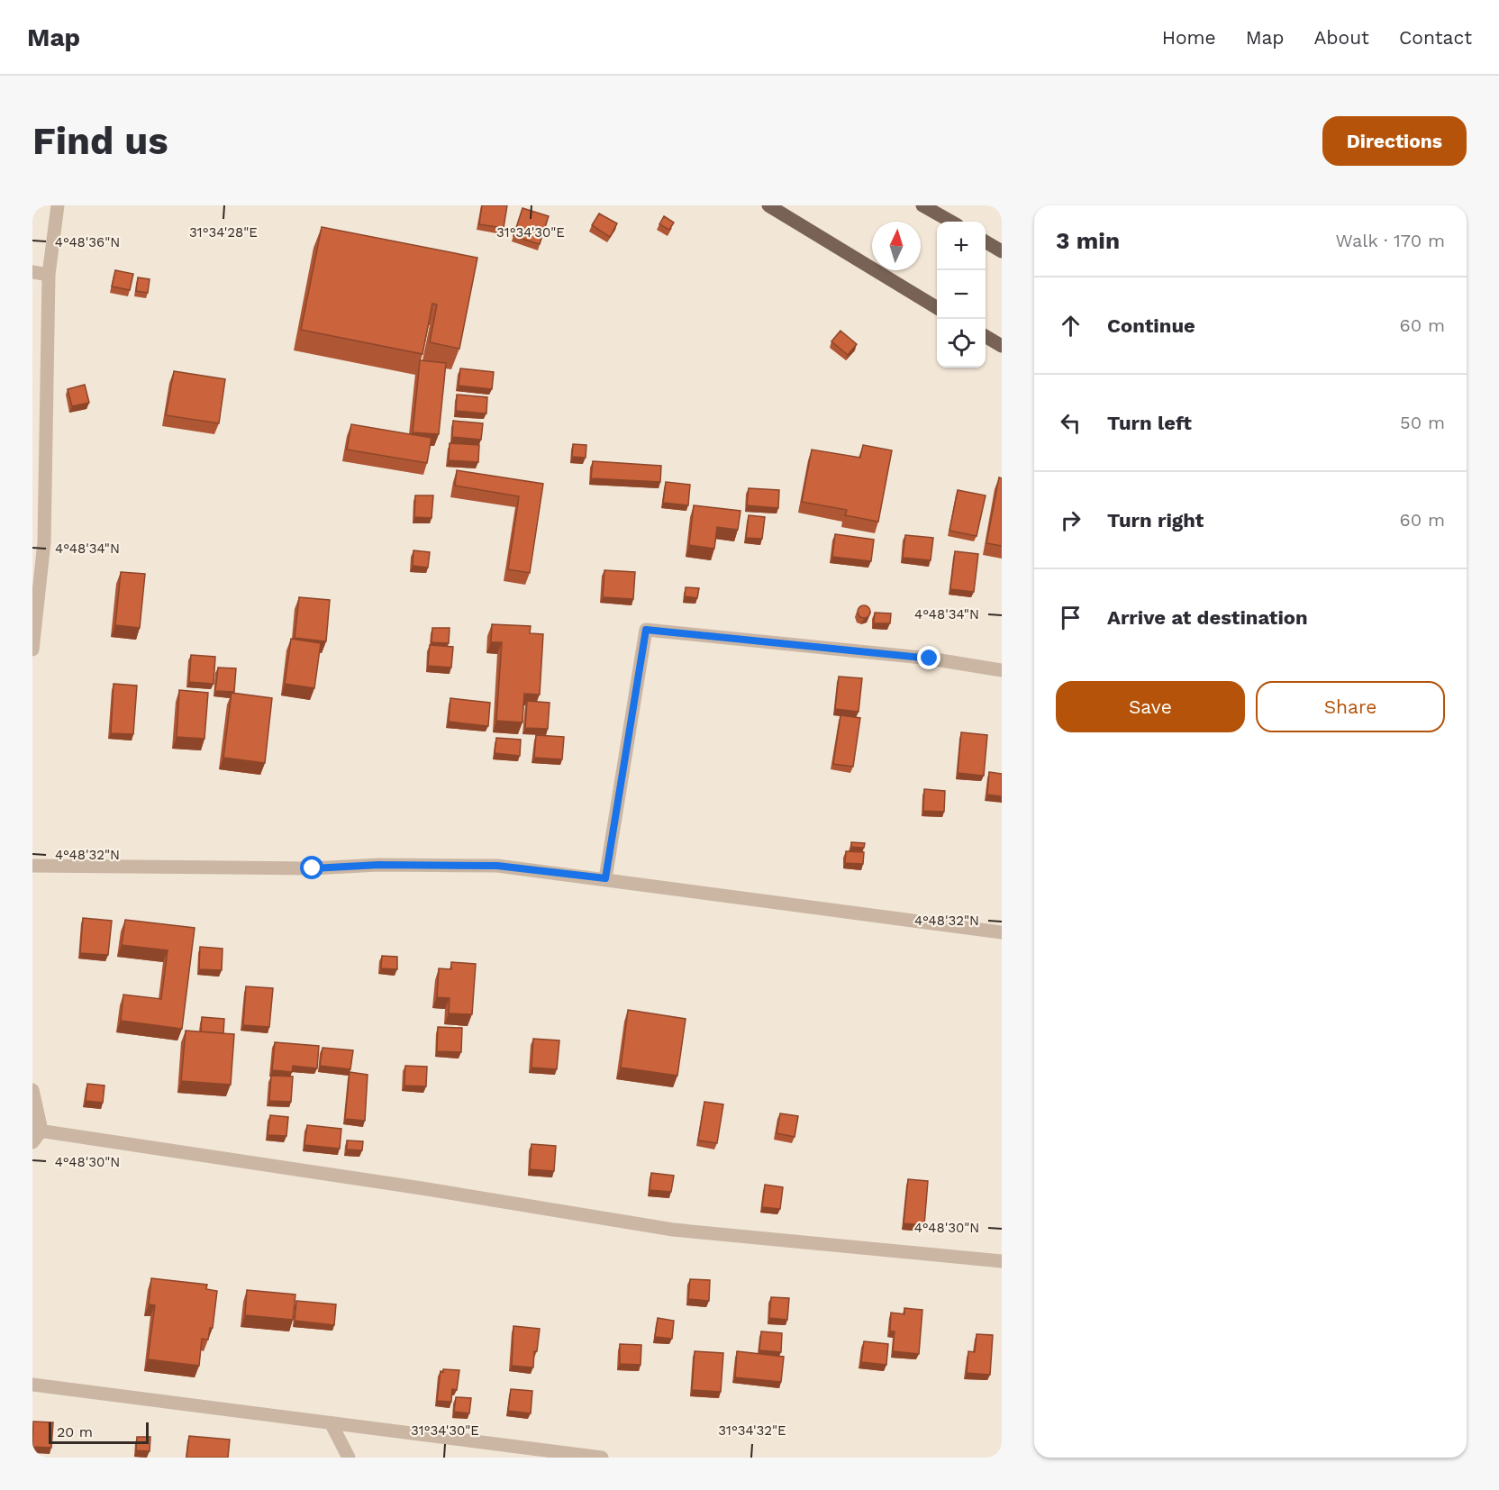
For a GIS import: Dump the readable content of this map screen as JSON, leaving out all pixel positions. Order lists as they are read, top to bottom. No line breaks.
{"scale_bar":"20 m","north":"top","page":{"header":"Map","nav":["Home","Map","About","Contact"],"buttons":["Directions",["Save","Share"]],"title":"Find us","heading":["3 min","Walk · 170 m"],"map_buttons":["+","−"],"list":[["Continue","60 m"],["Turn left","50 m"],["Turn right","60 m"],"Arrive at destination"],"scale":"20 m"},"coordinates":["31°34'28\"E","31°34'30\"E","4°48'36\"N","4°48'34\"N","4°48'32\"N","4°48'30\"N","31°34'32\"E"]}
